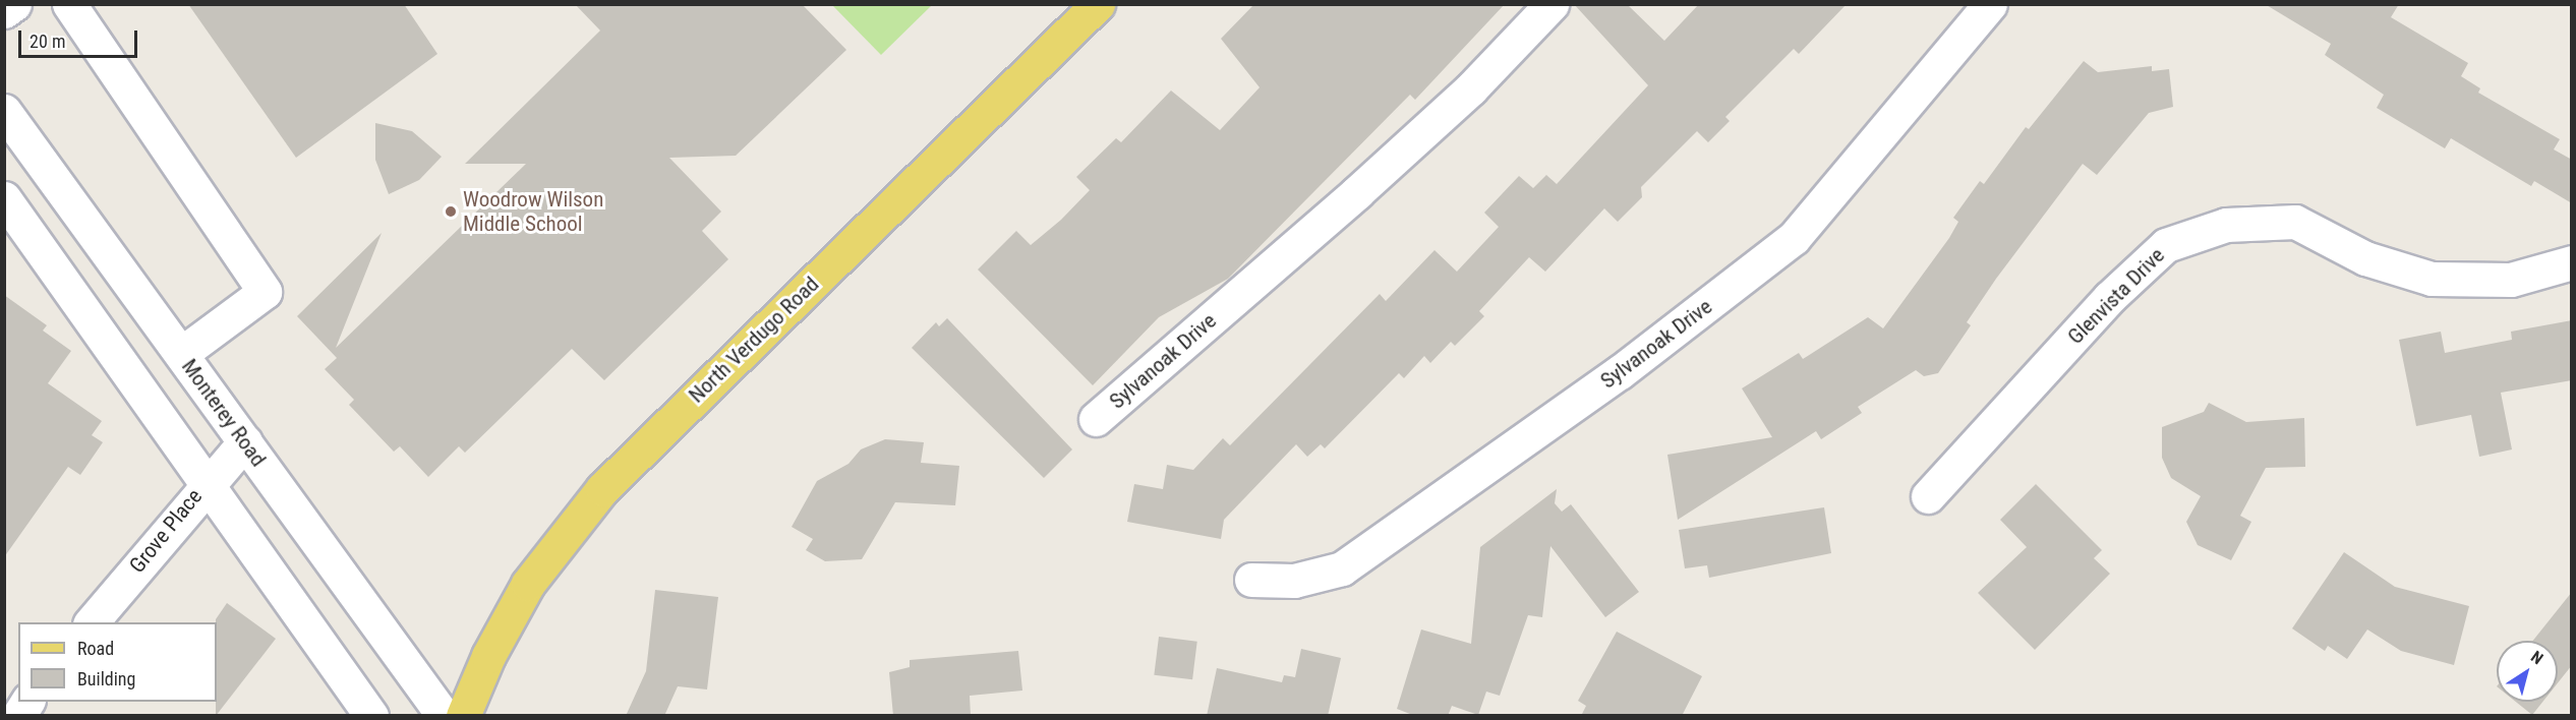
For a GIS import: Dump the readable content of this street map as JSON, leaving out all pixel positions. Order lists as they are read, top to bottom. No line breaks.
{"streets":{"main road":["North Verdugo Road"],"street":["Glenvista Drive","Sylvanoak Drive","Monterey Road","Grove Place"]},"crossings":[["Monterey Road","Grove Place"]],"places":["Woodrow Wilson Middle School"],"legend":["Road","Building"],"scale_bar":"20 m","north":"top right"}
